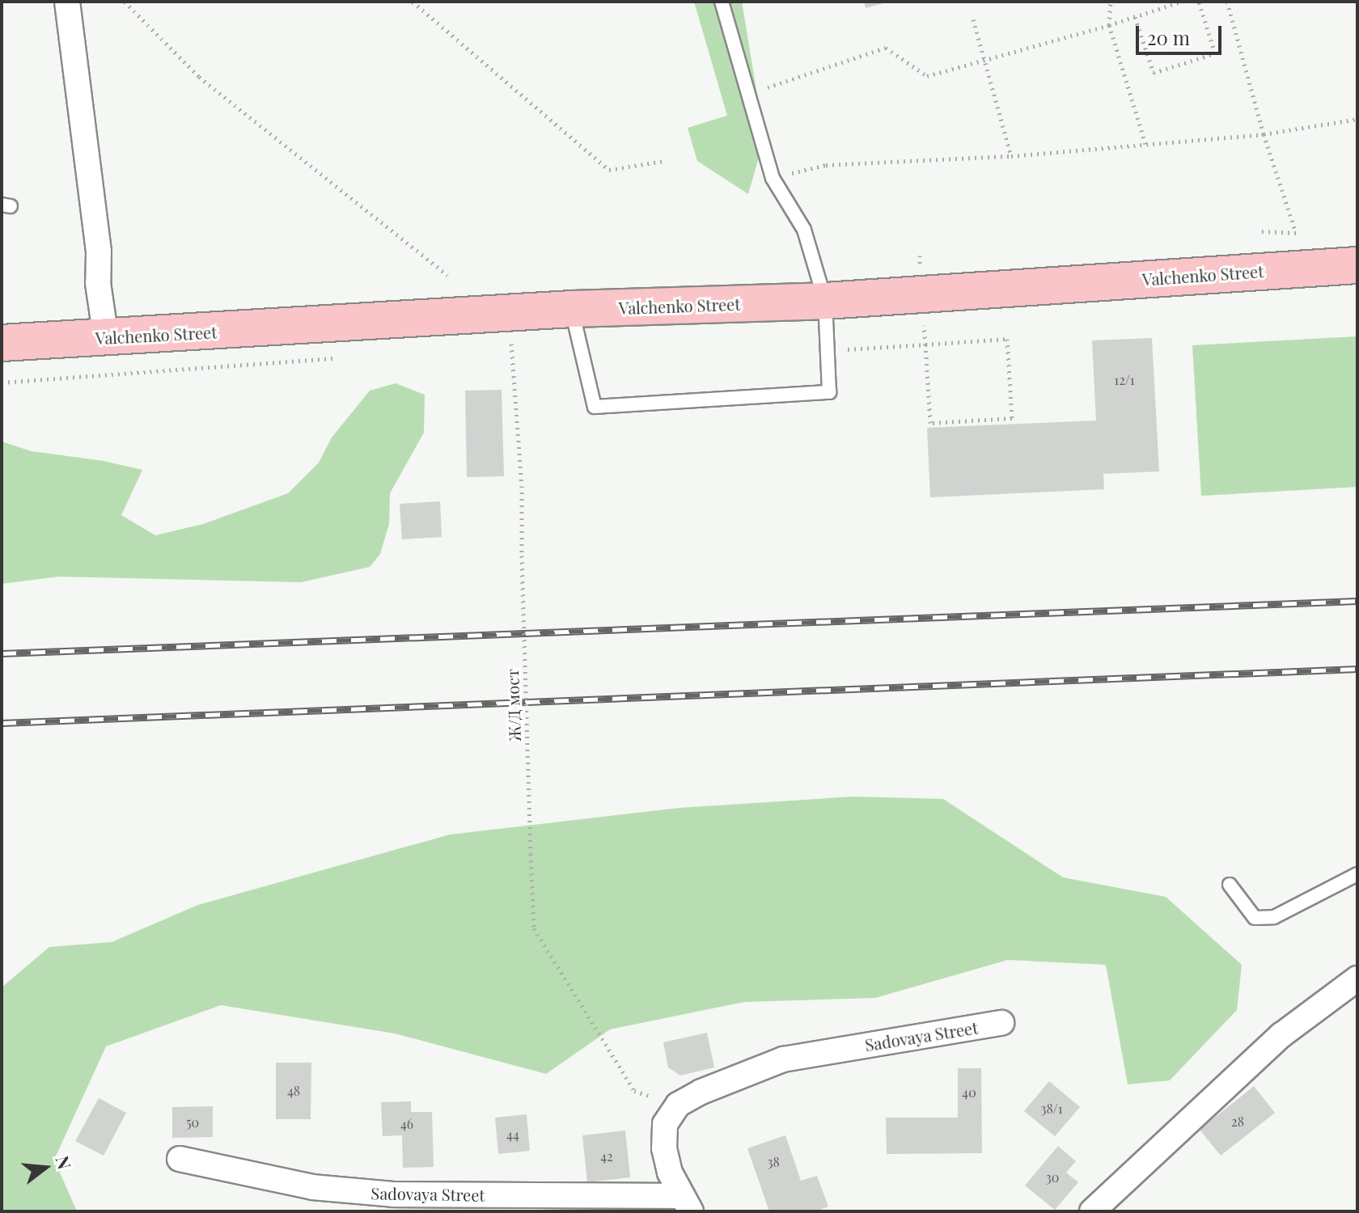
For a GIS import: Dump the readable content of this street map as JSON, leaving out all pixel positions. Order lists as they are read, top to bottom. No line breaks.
{"streets":{"main road":["Valchenko Street"],"street":["Sadovaya Street"],"path":["Ж/Д мост"]},"crossings":[["Ж/Д мост","Sadovaya Street"]],"house_numbers":["12/1","48","40","38/1","28","50","46","44","42","38","30"],"scale_bar":"20 m","north":"right"}
